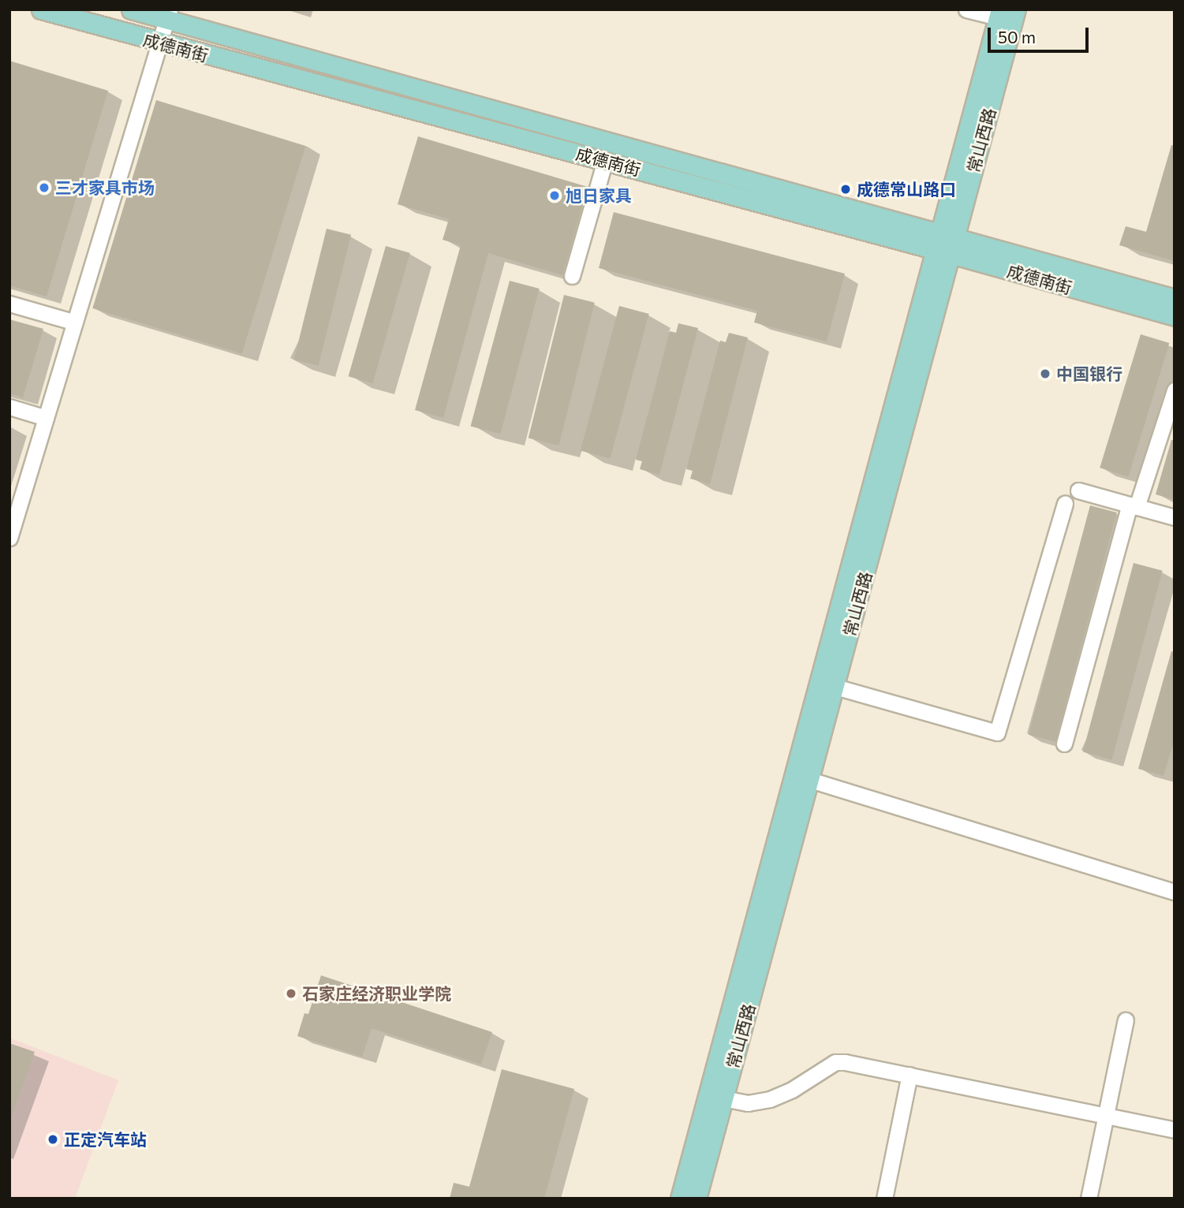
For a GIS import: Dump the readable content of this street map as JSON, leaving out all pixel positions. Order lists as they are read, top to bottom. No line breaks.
{"streets":{"main road":["成德南街","常山西路"]},"crossings":[["成德南街","常山西路"]],"places":["三才家具市场","成德常山路口","旭日家具","中国银行","石家庄经济职业学院","正定汽车站"],"scale_bar":"50 m"}
